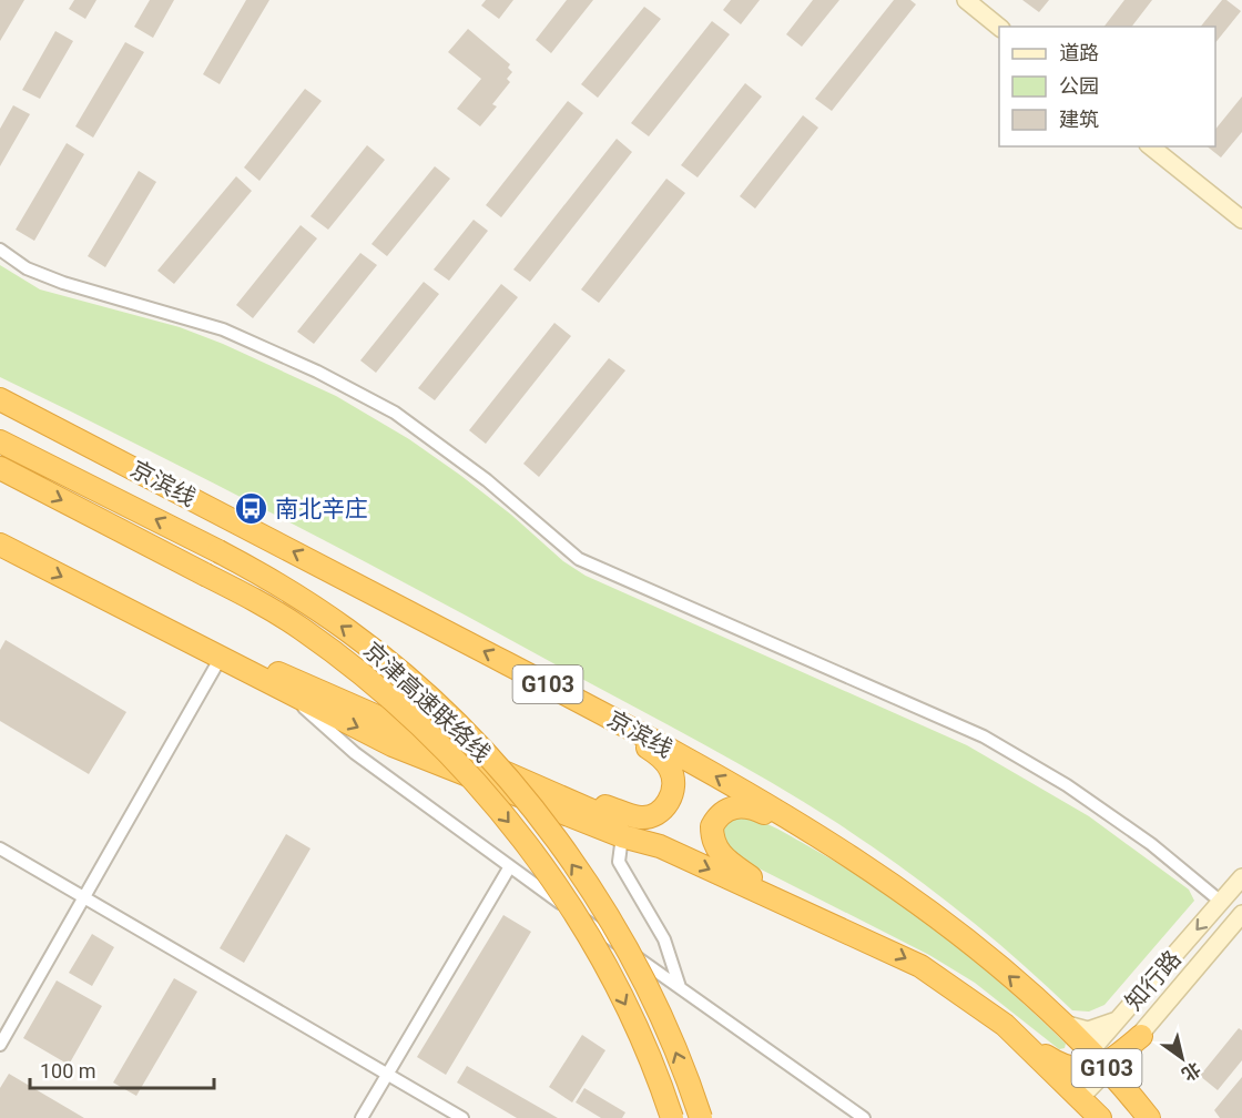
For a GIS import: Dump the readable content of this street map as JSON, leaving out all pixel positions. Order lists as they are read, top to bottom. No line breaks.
{"streets":{"highway":["京滨线","G103","京津高速联络线"],"main road":["知行路"]},"crossings":[["京滨线","知行路"],["G103","知行路"]],"places":{"bus stop":["南北辛庄"]},"legend":["道路","公园","建筑"],"scale_bar":"100 m","north":"bottom right"}
